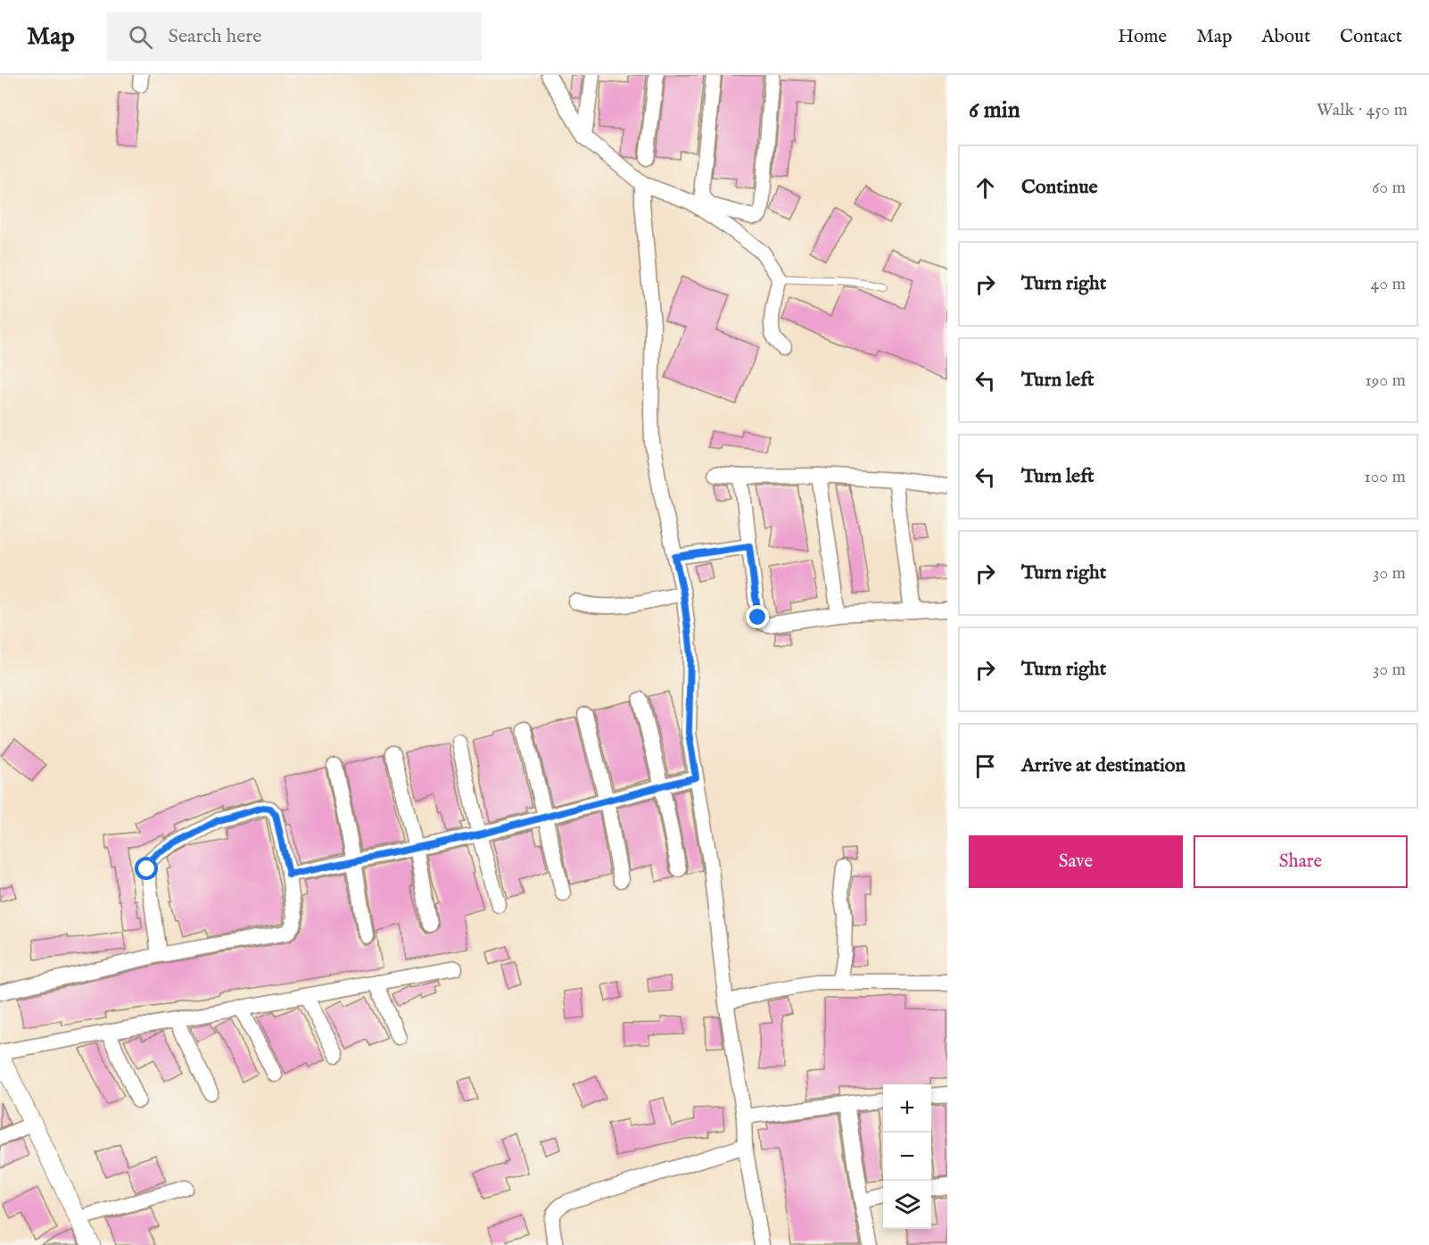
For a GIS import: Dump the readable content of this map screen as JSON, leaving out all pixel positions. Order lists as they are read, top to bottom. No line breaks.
{"page":{"header":"Map","search":"Search here","nav":["Home","Map","About","Contact"],"heading":["6 min","Walk · 450 m"],"list":[["Continue","60 m"],["Turn right","40 m"],["Turn left","190 m"],["Turn left","100 m"],["Turn right","30 m"],["Turn right","30 m"],"Arrive at destination"],"buttons":["Save","Share"],"map_buttons":["+","−"]}}
